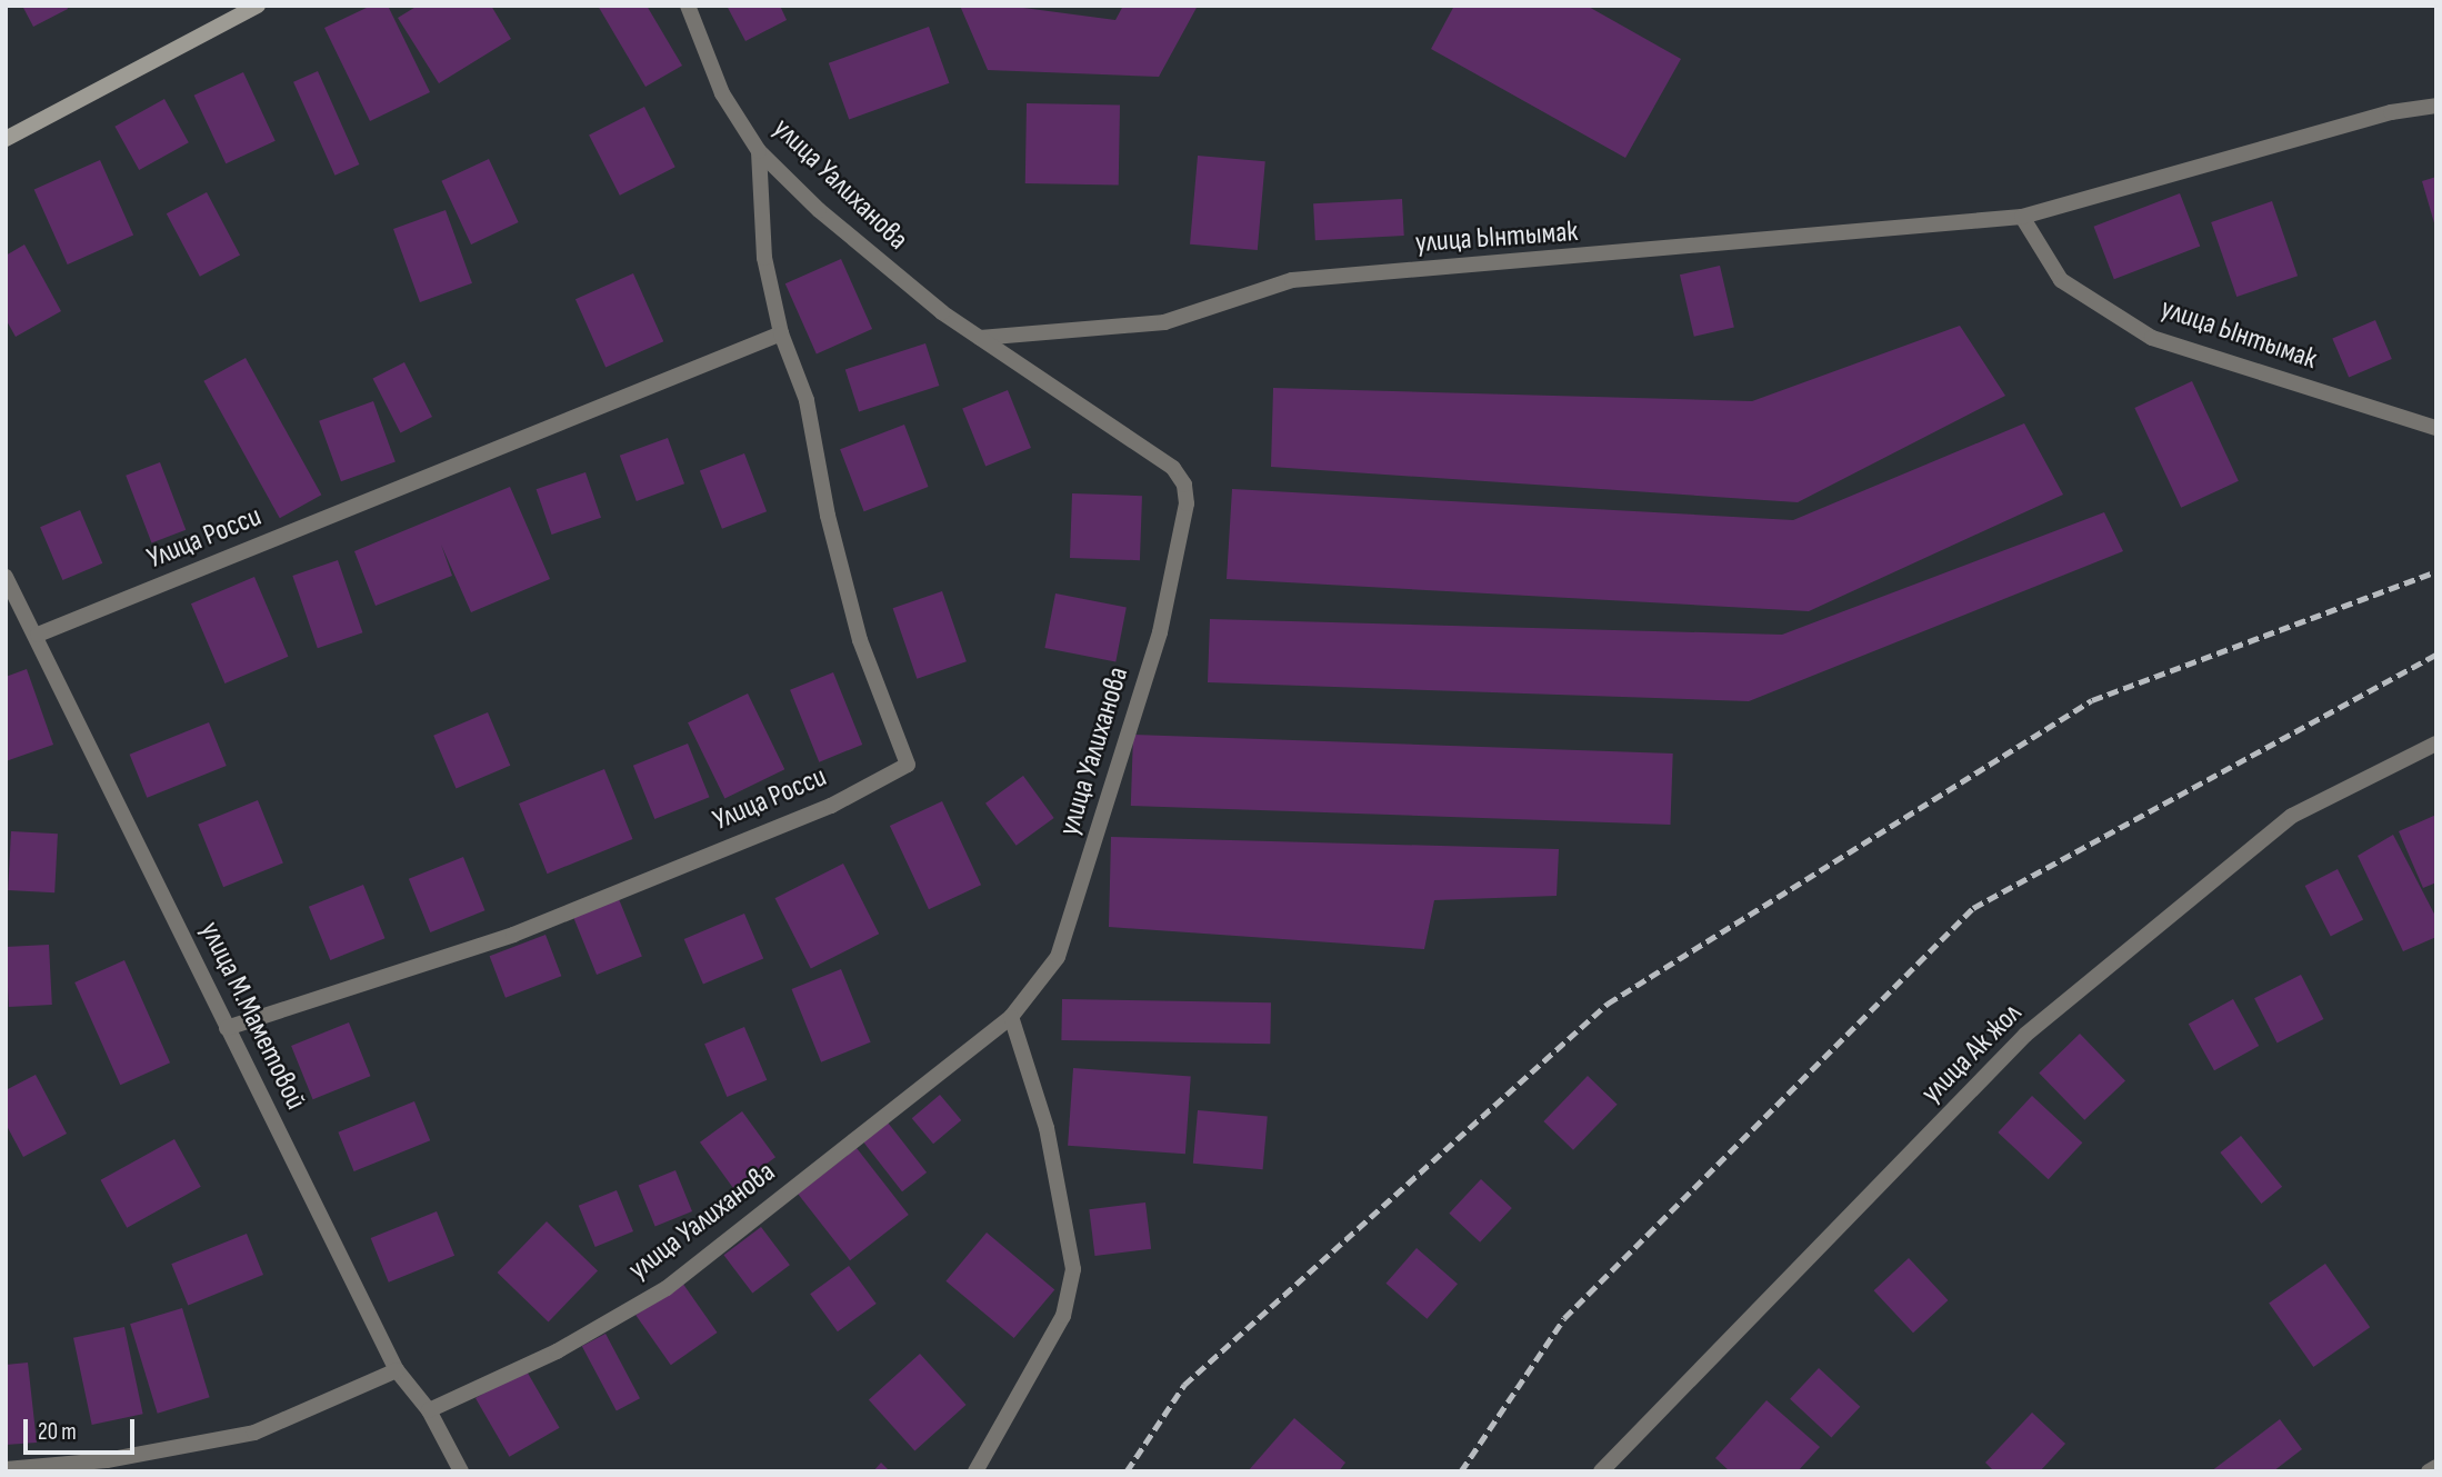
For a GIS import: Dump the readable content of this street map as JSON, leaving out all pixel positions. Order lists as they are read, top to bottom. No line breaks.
{"streets":{"street":["улица Уалиханова","улица Ынтымак","Улица Росси","улица М.Маметовой","улица Ак жол"]},"crossings":[["улица Уалиханова","улица Ынтымак"],["улица Уалиханова","Улица Росси"],["улица Уалиханова","улица М.Маметовой"],["Улица Росси","улица М.Маметовой"]],"scale_bar":"20 m"}
